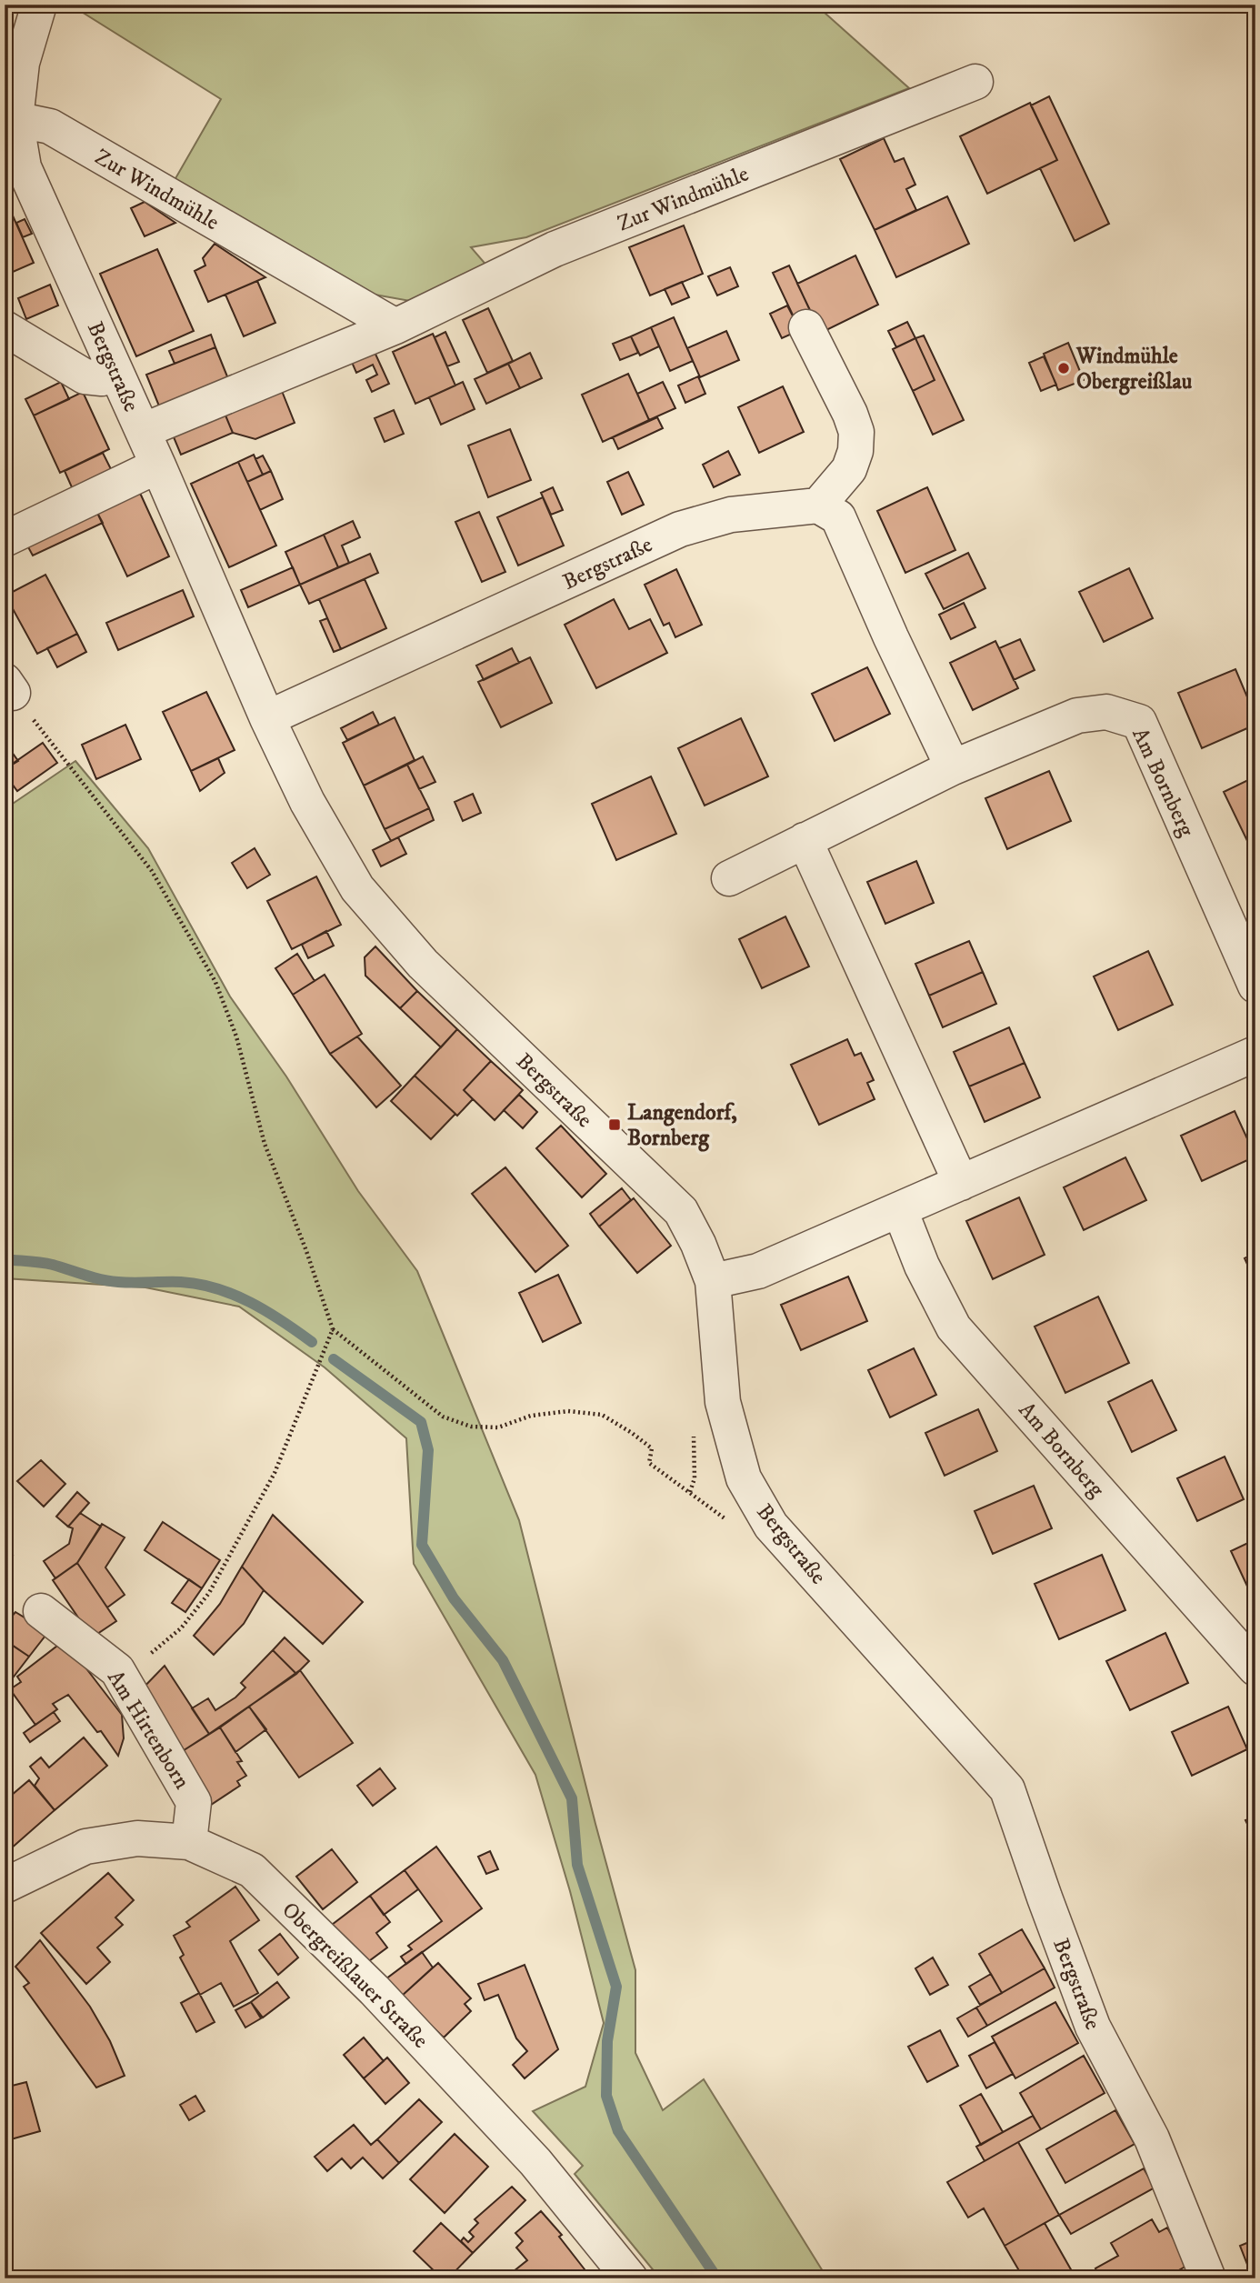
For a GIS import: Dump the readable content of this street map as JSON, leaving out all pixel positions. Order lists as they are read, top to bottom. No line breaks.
{"streets":{"street":["Zur Windmühle","Bergstraße","Am Bornberg","Am Hirtenborn","Obergreißlauer Straße"]},"crossings":[["Zur Windmühle","Bergstraße"],["Am Hirtenborn","Obergreißlauer Straße"]],"places":{"other":["Windmühle Obergreißlau"],"transit":["Langendorf, Bornberg"]}}
